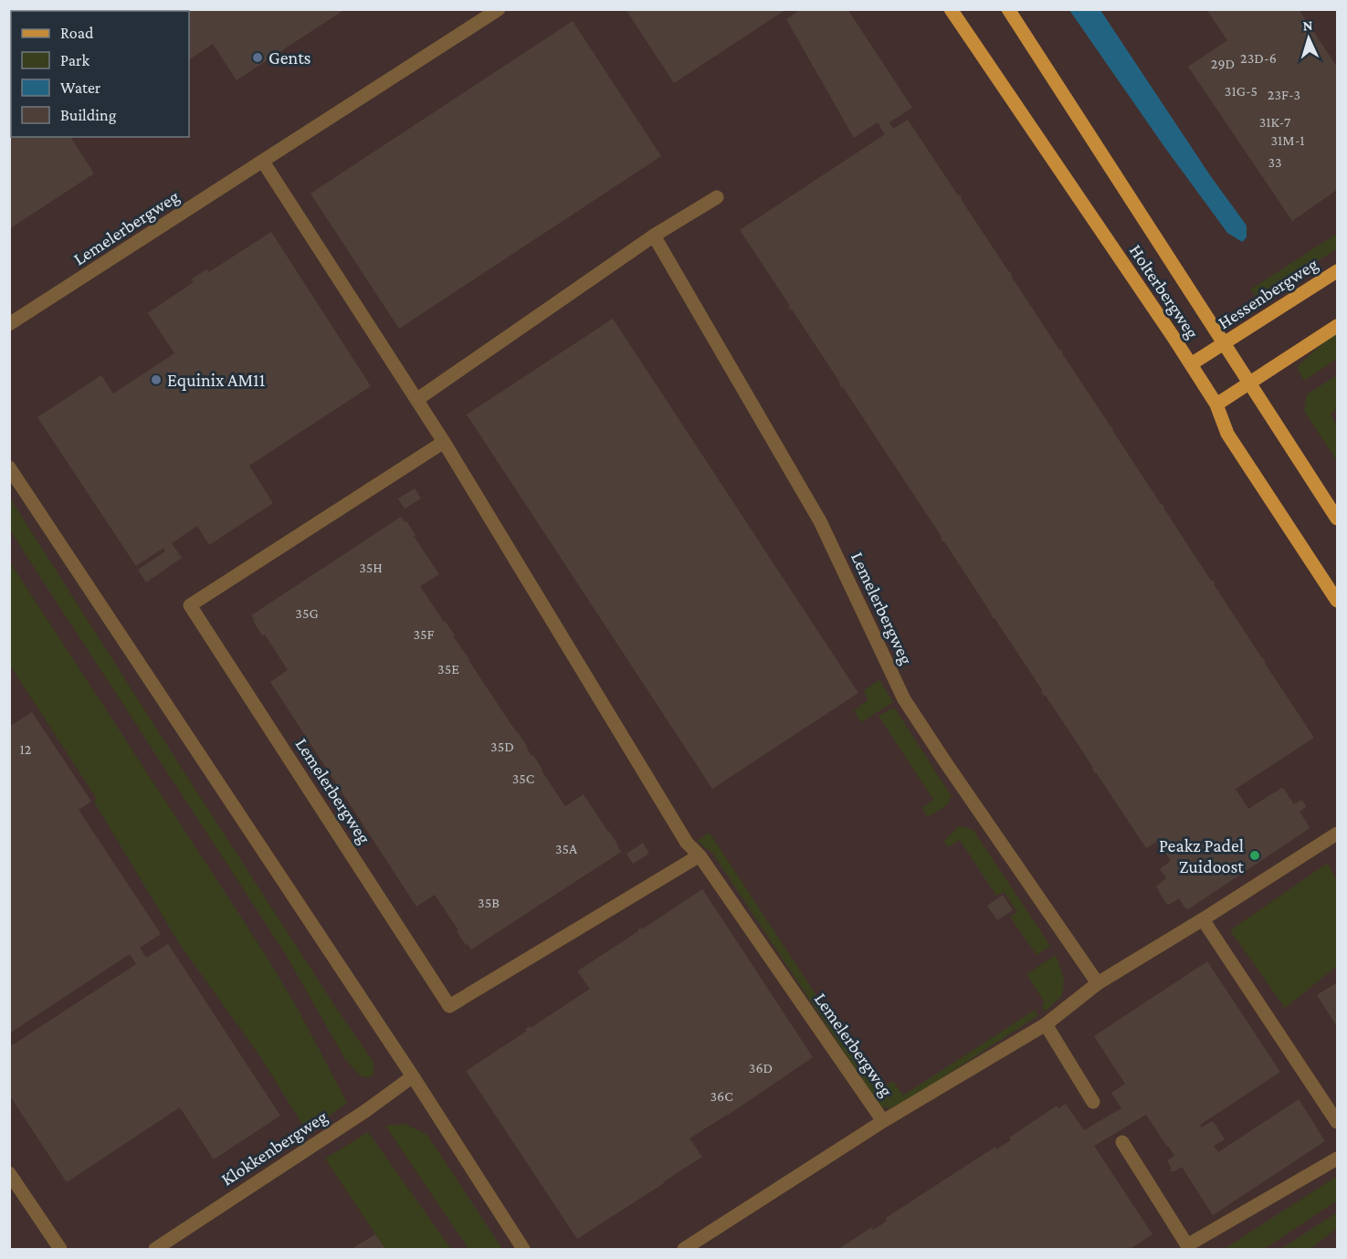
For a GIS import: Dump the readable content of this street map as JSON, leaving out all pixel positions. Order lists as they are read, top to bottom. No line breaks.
{"streets":{"main road":["Holterbergweg","Hessenbergweg"],"street":["Lemelerbergweg","Klokkenbergweg"]},"crossings":[["Holterbergweg","Hessenbergweg"]],"places":["Gents","Equinix AM11","Peakz Padel Zuidoost"],"house_numbers":["23D-6","29D","31G-5","23F-3","31K-7","31M-1","33","35H","35G","35F","35E","35D","12","35C","35A","35B","36D","36C"],"legend":["Road","Park","Water","Building"],"north":"top"}
